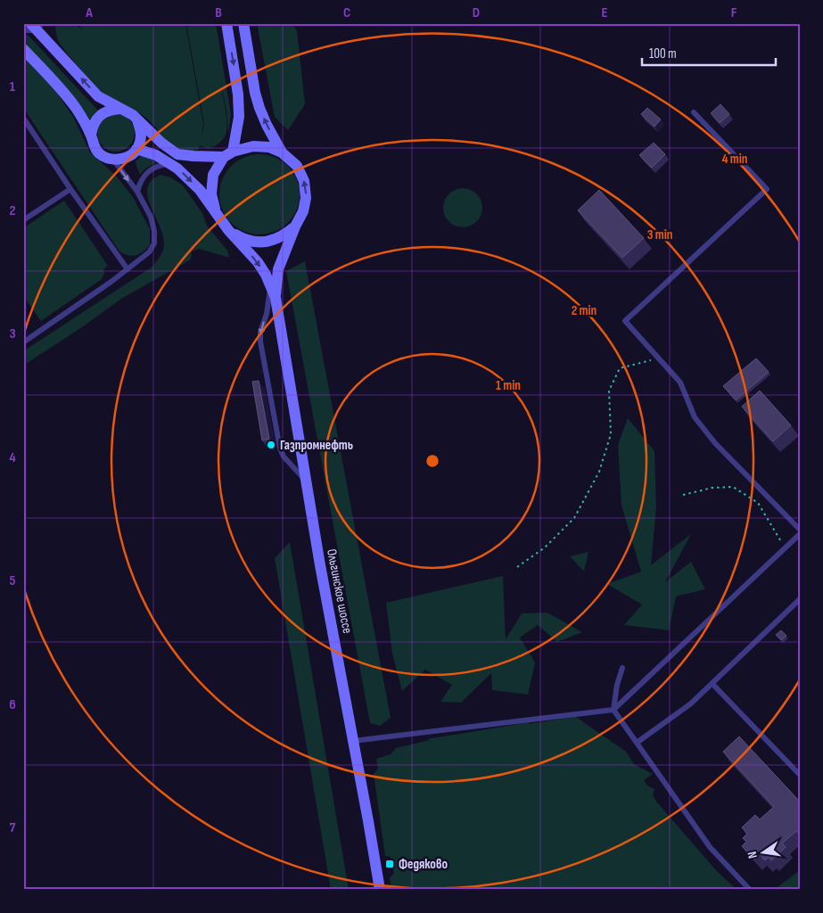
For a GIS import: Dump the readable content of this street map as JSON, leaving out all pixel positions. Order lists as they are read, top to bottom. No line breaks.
{"streets":{"main road":["Ольгинское шоссе"]},"places":{"other":["Газпромнефть"],"transit":["Федяково"]},"scale_bar":"100 m","north":"left","grid":{"columns":["A","B","C","D","E","F"],"rows":["1","2","3","4","5","6","7"]},"rings":["4 min","3 min","2 min","1 min"]}
